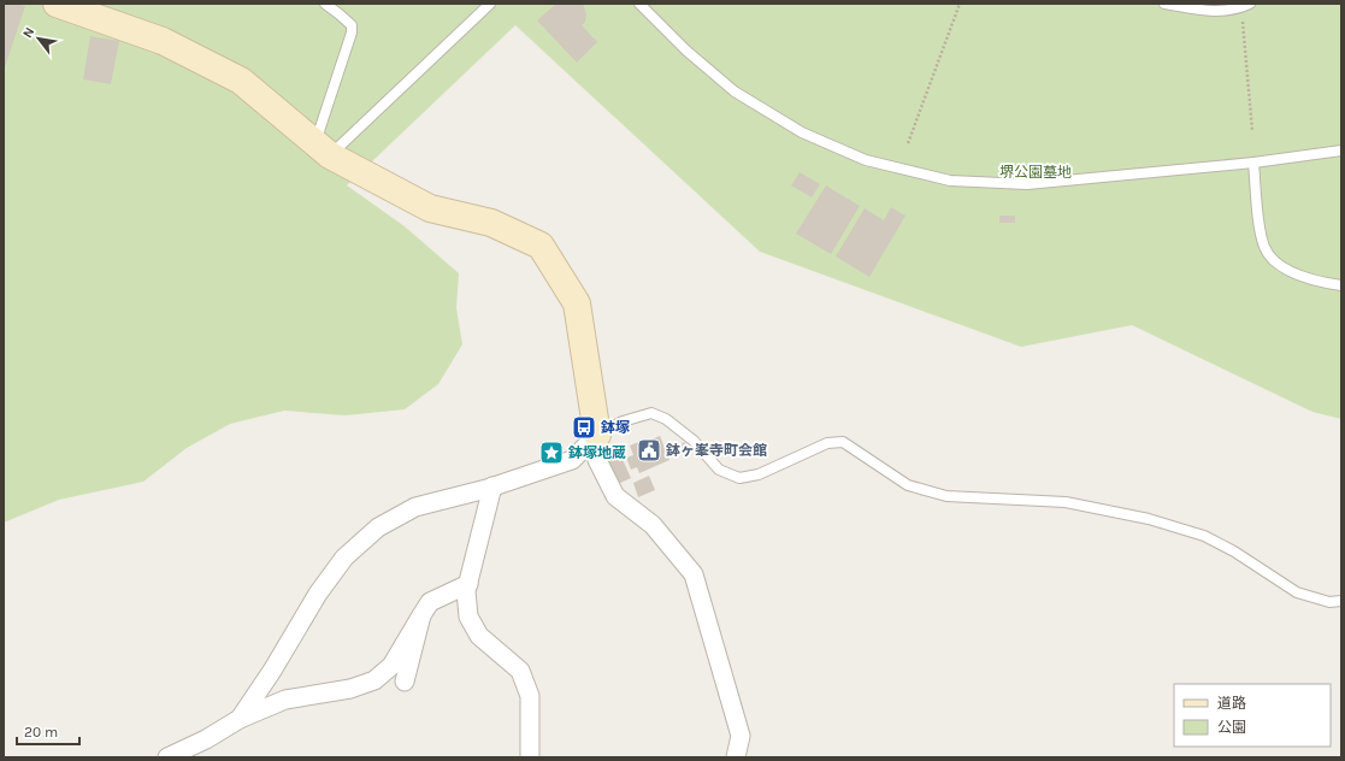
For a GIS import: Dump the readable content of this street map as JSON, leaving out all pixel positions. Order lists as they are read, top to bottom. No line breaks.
{"parks":["堺公園墓地"],"places":{"bus stop":["鉢塚"],"public building":["鉢ヶ峯寺町会館"],"place":["鉢塚地蔵"]},"legend":["道路","公園"],"scale_bar":"20 m","north":"top left"}
